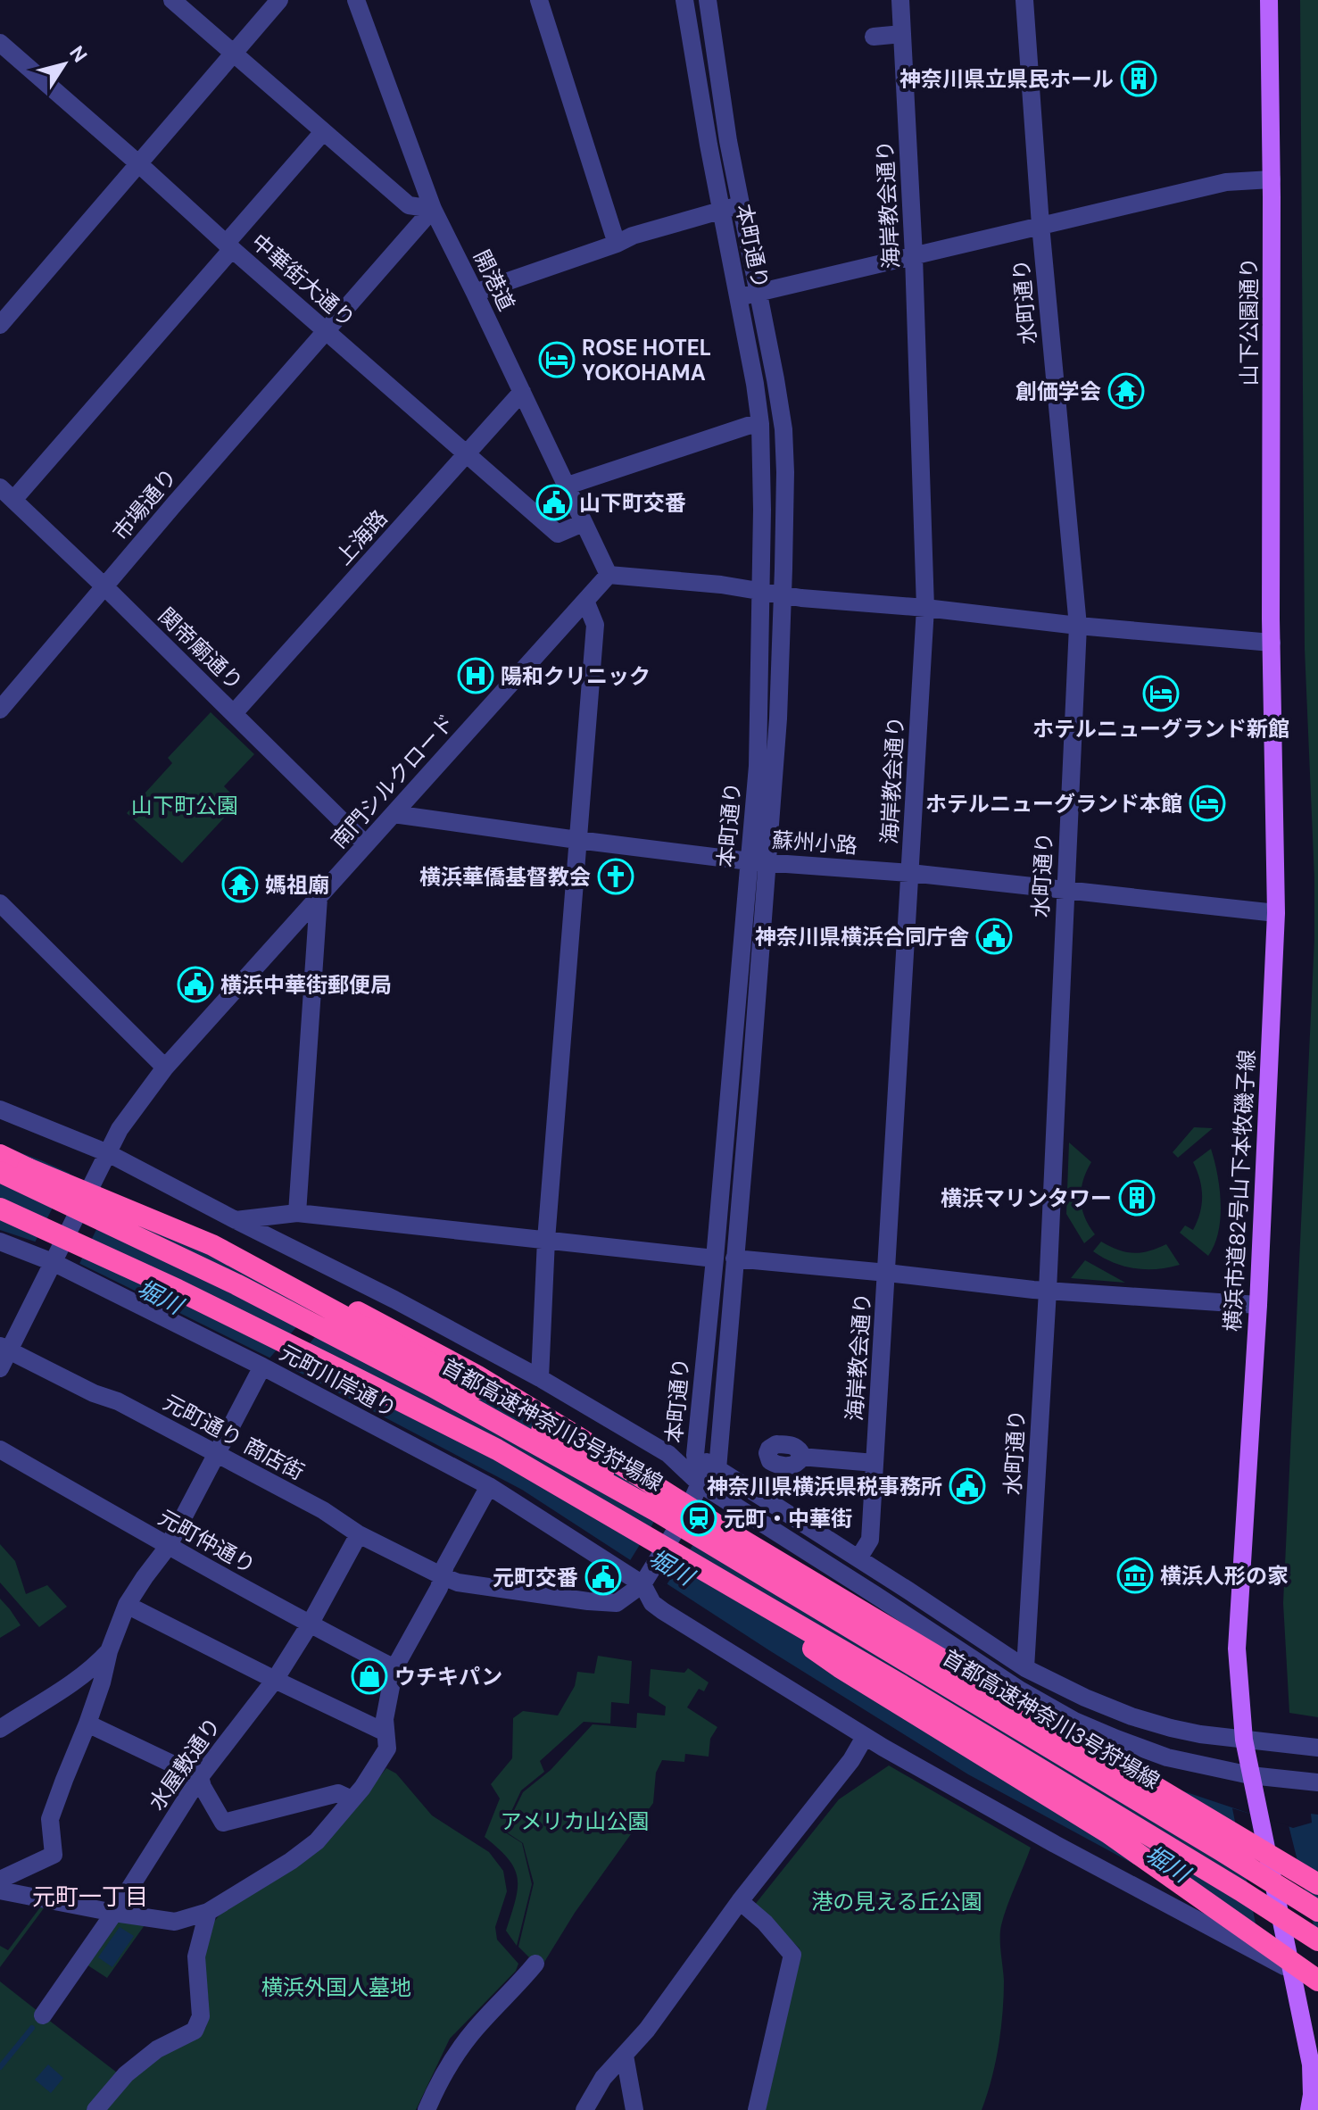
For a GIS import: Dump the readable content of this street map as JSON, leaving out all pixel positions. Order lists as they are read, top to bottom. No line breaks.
{"streets":{"highway":["首都高速神奈川3号狩場線"],"main road":["山下公園通り","横浜市道82号山下本牧磯子線"],"street":["海岸教会通り","本町通り","中華街大通り","開港道","水町通り","市場通り","上海路","関帝廟通り","南門シルクロード","蘇州小路","元町川岸通り","元町通り 商店街","元町仲通り","水屋敷通り"]},"crossings":[["海岸教会通り","蘇州小路"],["本町通り","蘇州小路"],["中華街大通り","開港道"],["中華街大通り","市場通り"],["中華街大通り","上海路"],["開港道","市場通り"],["開港道","上海路"],["開港道","南門シルクロード"],["水町通り","蘇州小路"],["山下公園通り","横浜市道82号山下本牧磯子線"],["市場通り","関帝廟通り"],["上海路","関帝廟通り"],["関帝廟通り","南門シルクロード"],["南門シルクロード","蘇州小路"],["南門シルクロード","元町川岸通り"],["南門シルクロード","元町通り 商店街"],["蘇州小路","横浜市道82号山下本牧磯子線"],["横浜市道82号山下本牧磯子線","元町川岸通り"],["元町川岸通り","元町通り 商店街"],["元町通り 商店街","水屋敷通り"],["元町仲通り","水屋敷通り"]],"districts":["元町一丁目"],"water":["堀川"],"parks":["山下町公園","アメリカ山公園","港の見える丘公園","横浜外国人墓地"],"places":{"building":["神奈川県立県民ホール","横浜マリンタワー"],"hotel":["ROSE HOTEL YOKOHAMA","ホテルニューグランド新館","ホテルニューグランド本館"],"temple":["創価学会","媽祖廟"],"public building":["山下町交番","神奈川県横浜合同庁舎","横浜中華街郵便局","神奈川県横浜県税事務所","元町交番"],"hospital":["陽和クリニック"],"church":["横浜華僑基督教会"],"station":["元町・中華街"],"museum":["横浜人形の家"],"shop":["ウチキパン"]},"north":"top right"}
